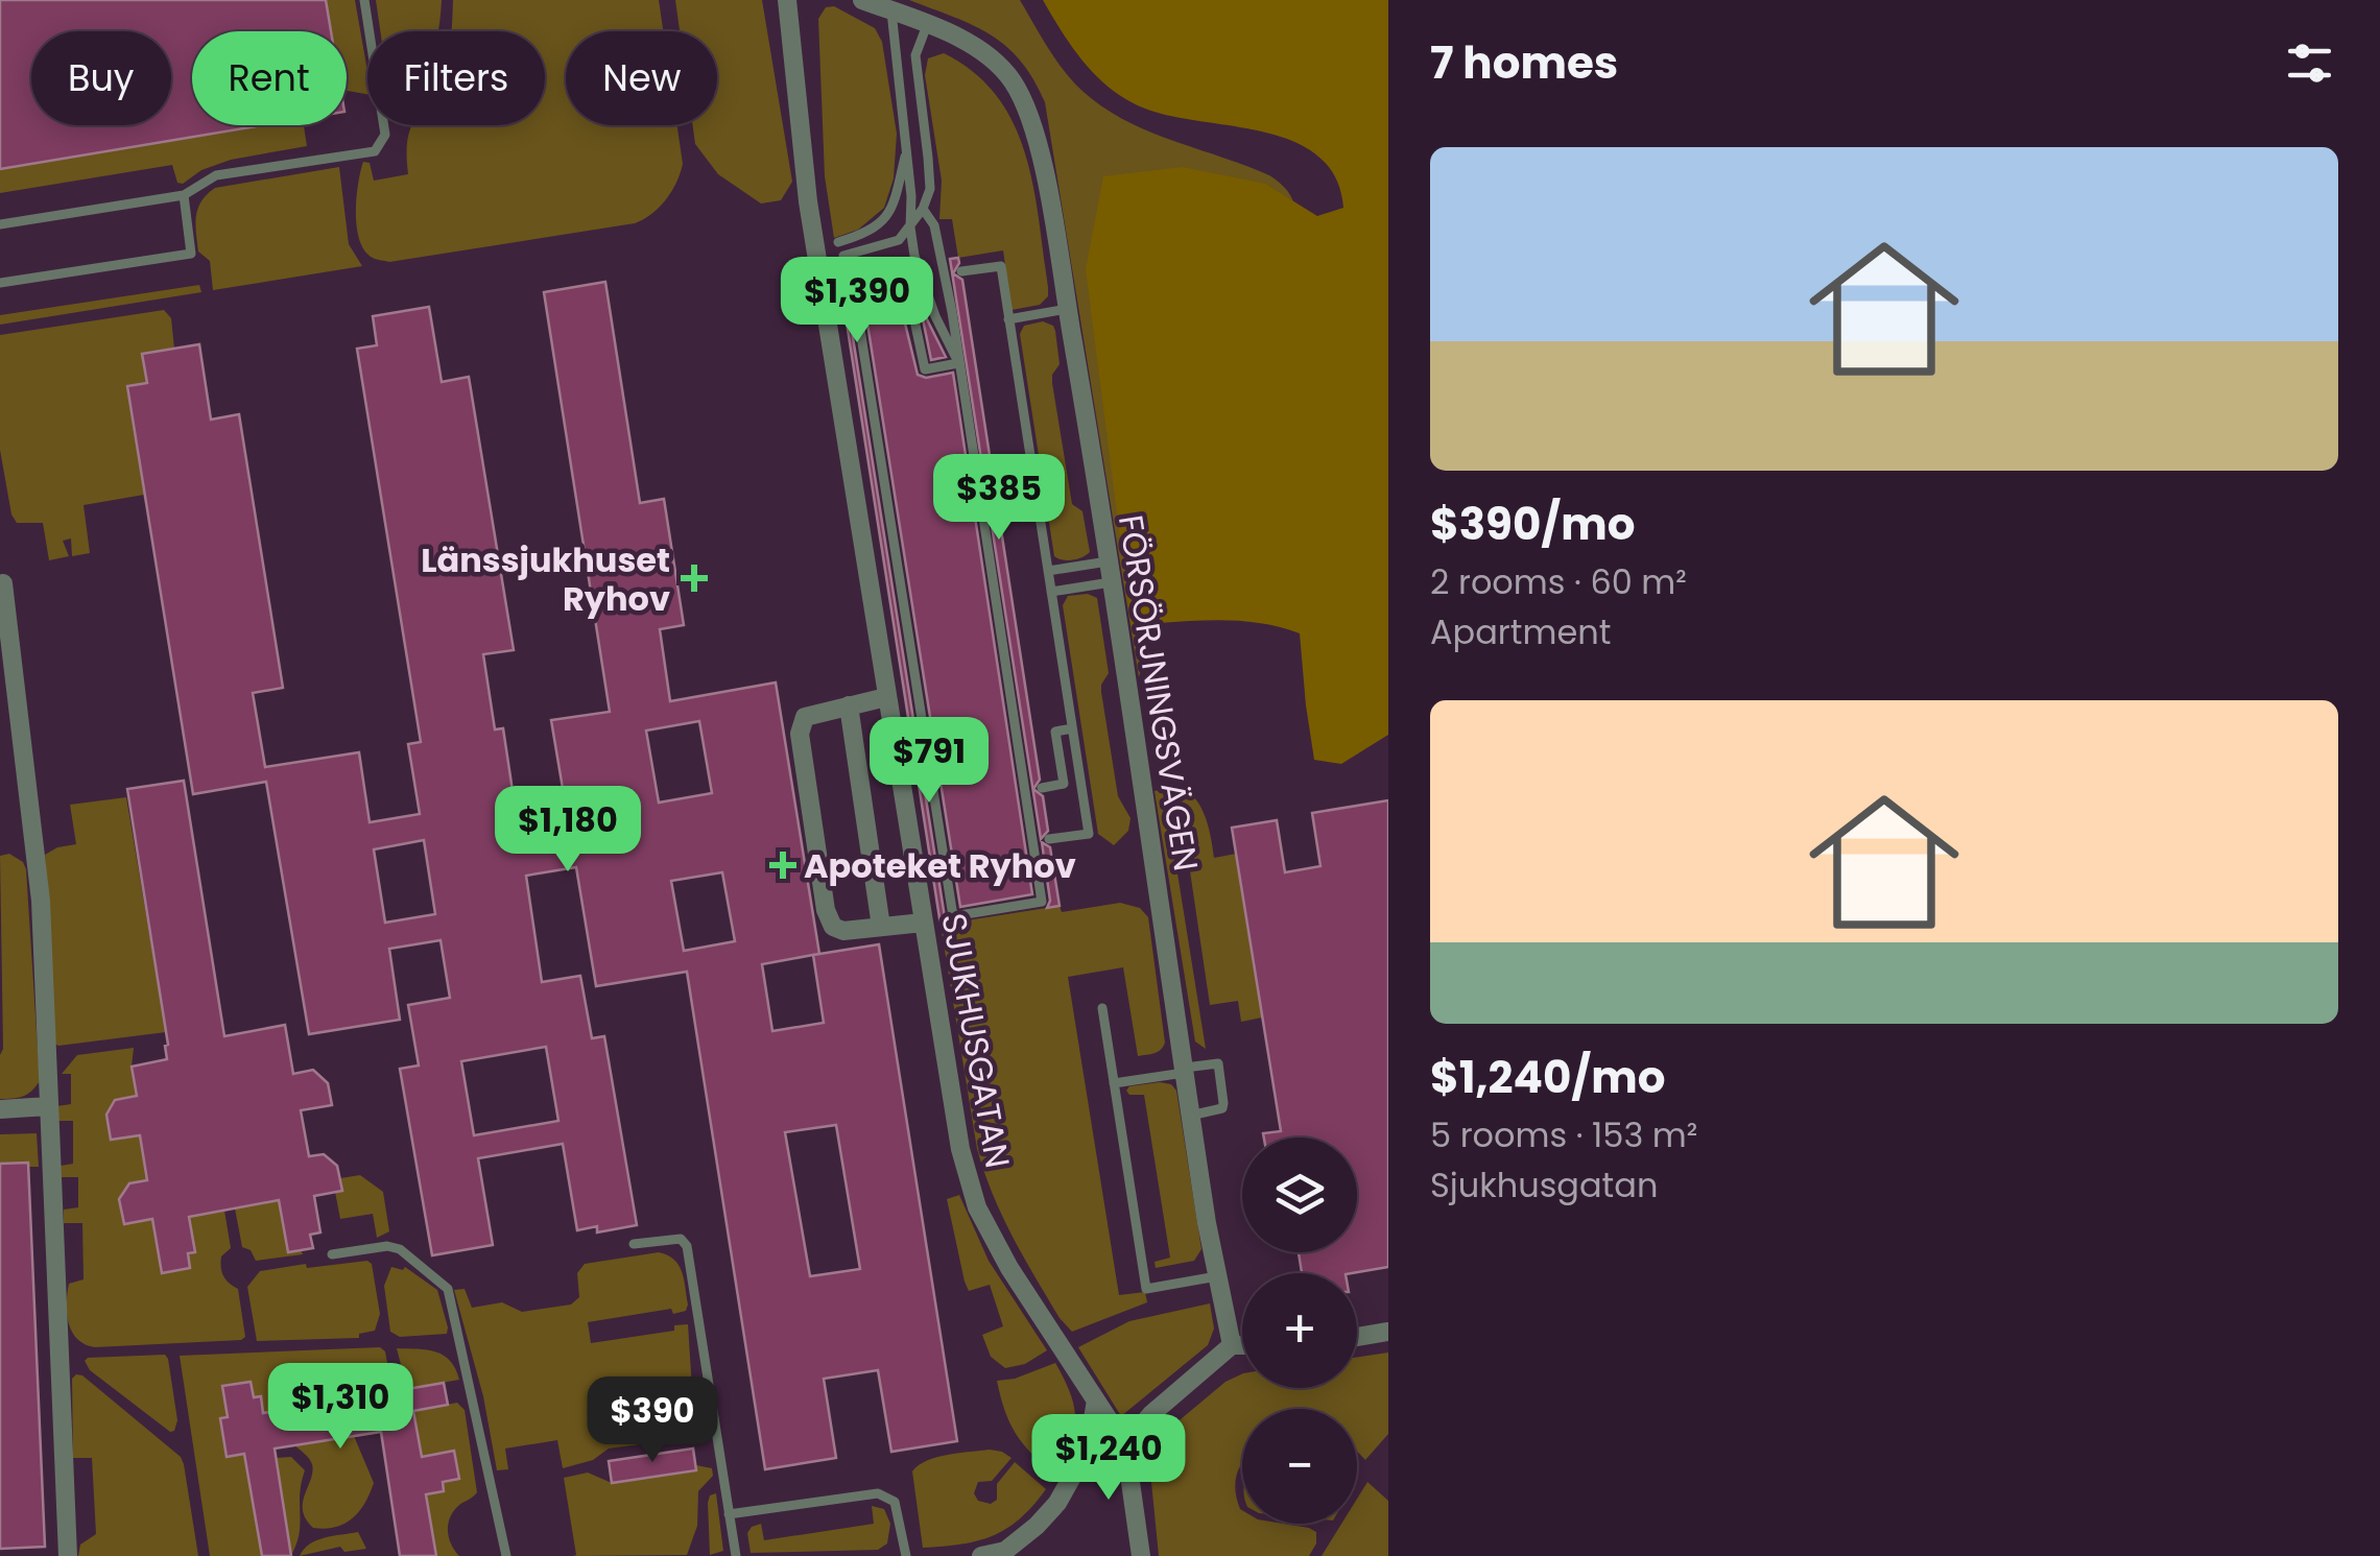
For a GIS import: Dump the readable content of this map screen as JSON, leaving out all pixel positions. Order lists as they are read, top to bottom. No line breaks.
{"streets":{"street":["FÖRSÖRJNINGSVÄGEN","SJUKHUSGATAN"]},"places":{"health":["Länssjukhuset Ryhov","Apoteket Ryhov"]},"page":{"heading":"7 homes","chip":["Buy","Rent","Filters","New"],"list":[{"name":"$390/mo","note":"2 rooms · 60 m² · Apartment"},{"name":"$1,240/mo","note":"5 rooms · 153 m² · Sjukhusgatan"}],"price":["$1,390","$385","$791","$1,180","$1,310","$390","$1,240"],"map_buttons":["+","−"]}}
